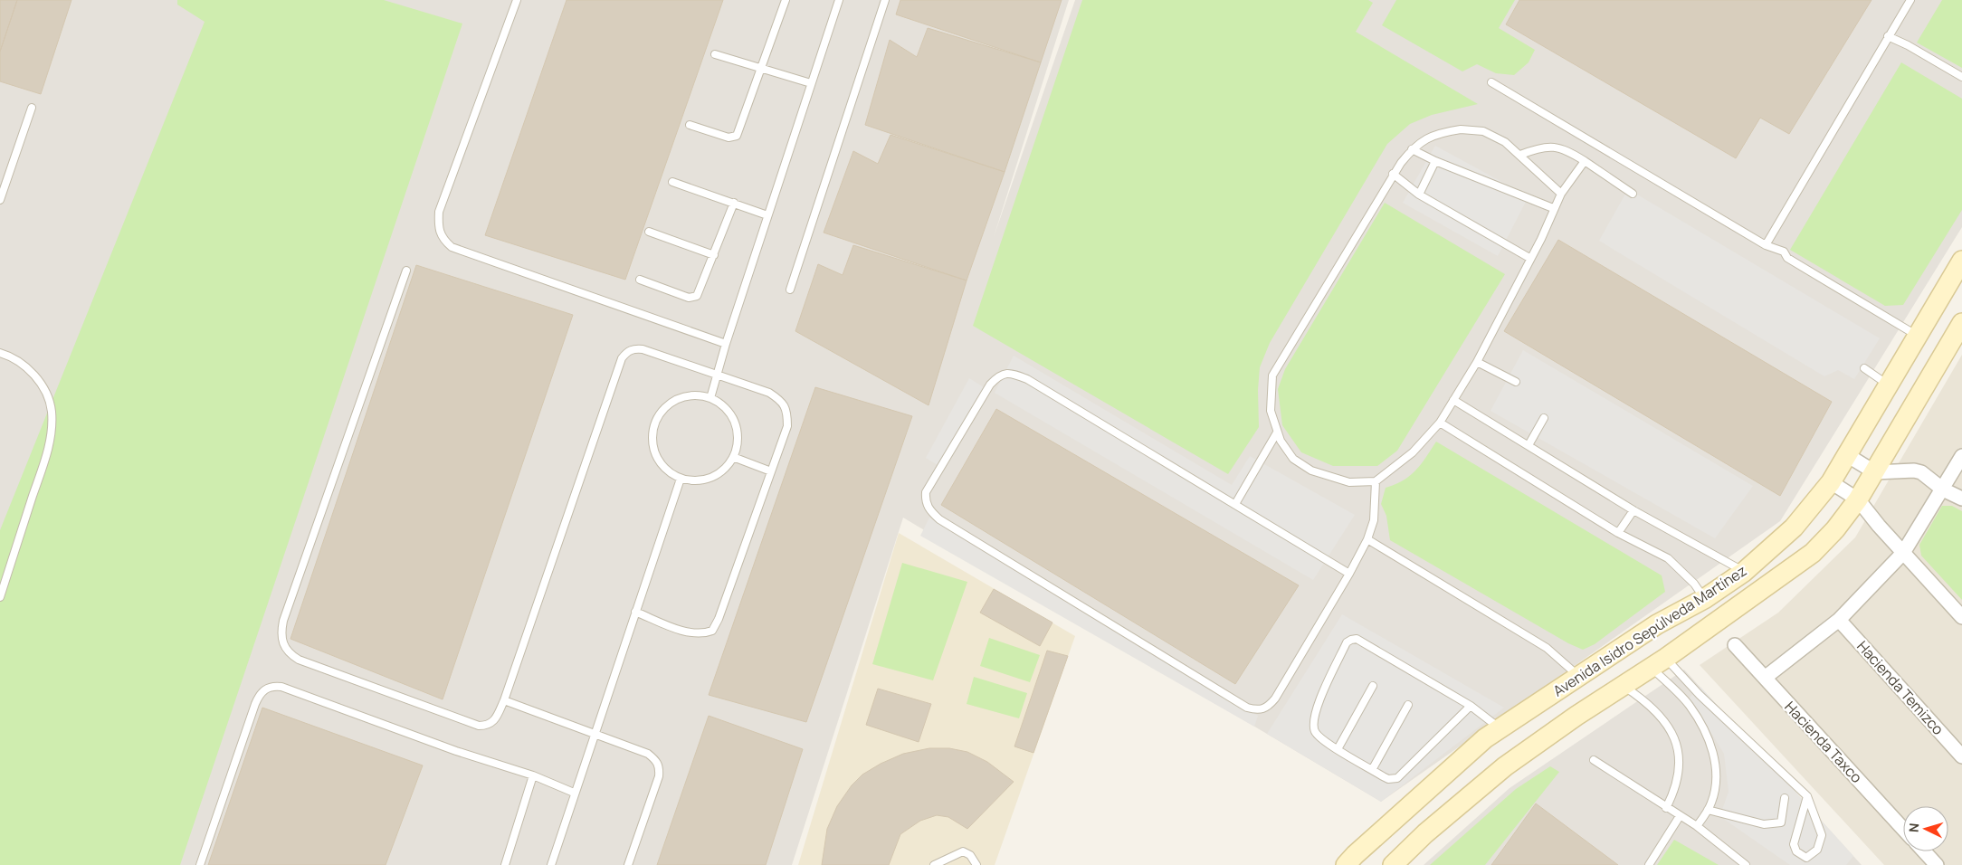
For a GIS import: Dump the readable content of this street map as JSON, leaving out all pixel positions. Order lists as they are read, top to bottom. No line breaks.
{"streets":{"main road":["Avenida Isidro Sepúlveda Martínez"],"street":["Hacienda Temizco","Hacienda Taxco"]},"north":"left"}
